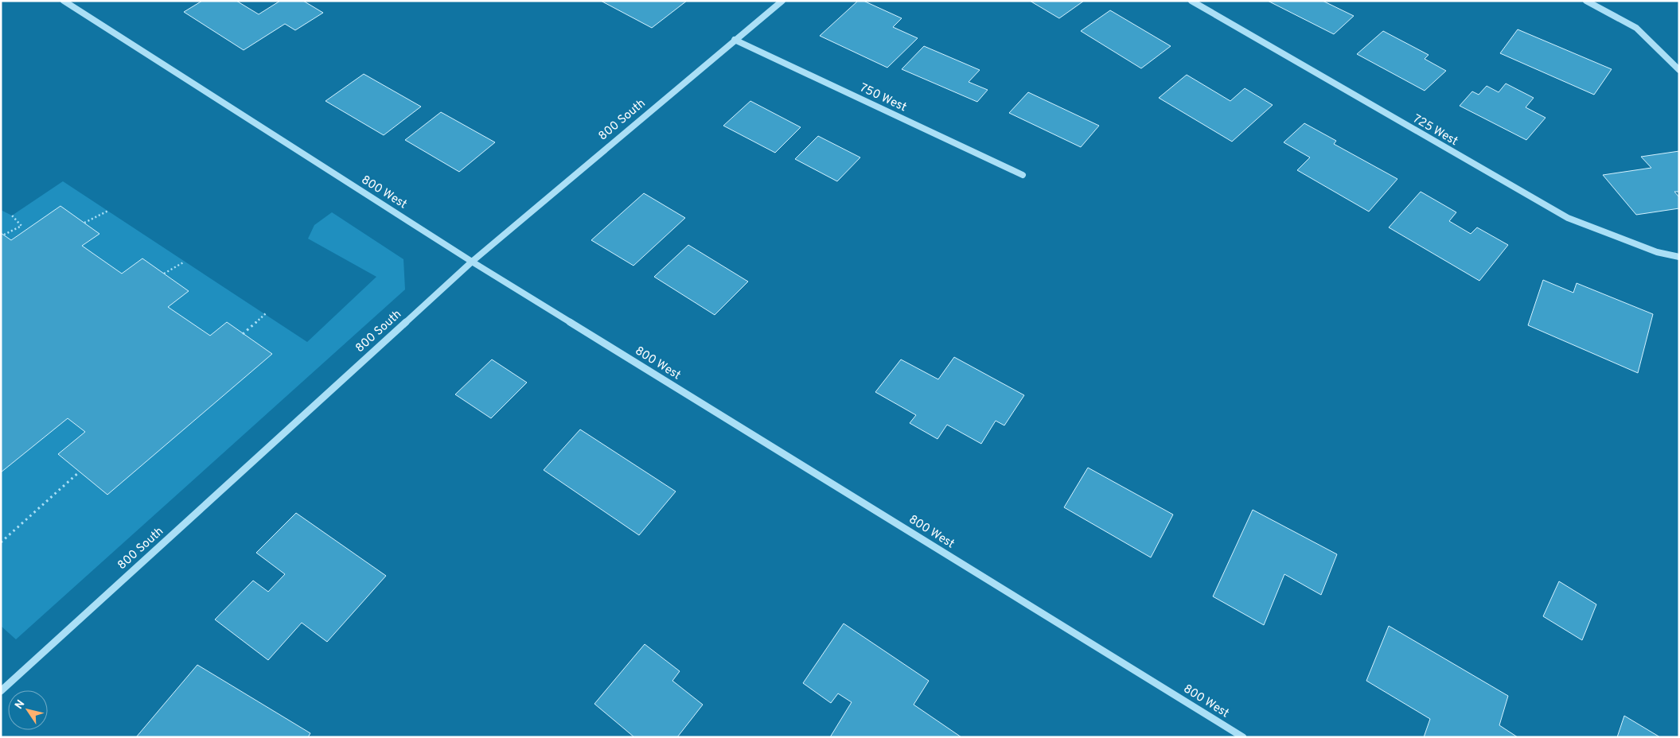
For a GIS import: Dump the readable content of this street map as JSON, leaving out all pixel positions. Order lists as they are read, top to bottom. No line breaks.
{"streets":{"street":["750 West","800 South","725 West","800 West"]},"crossings":[["750 West","800 South"],["800 South","800 West"]],"north":"top left"}
